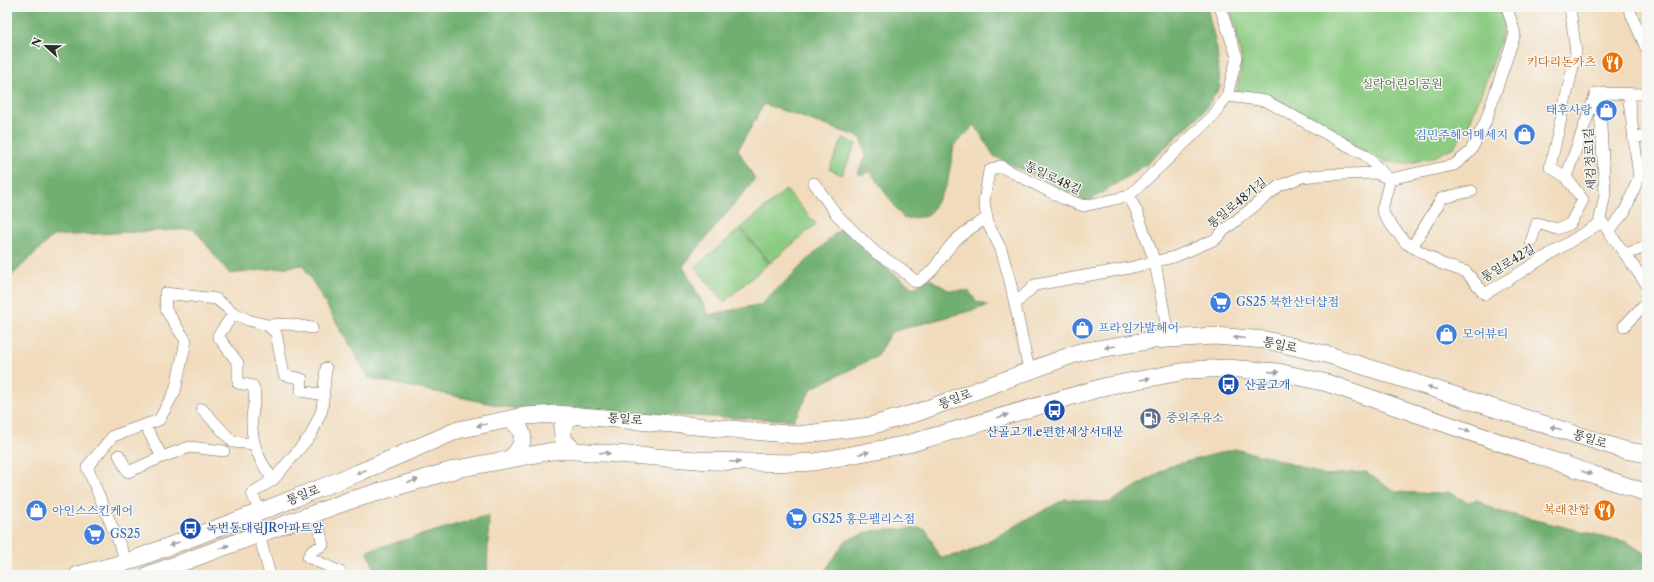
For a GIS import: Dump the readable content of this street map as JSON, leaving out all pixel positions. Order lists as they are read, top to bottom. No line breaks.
{"streets":{"main road":["통일로"],"street":["세검정로1길","통일로48길","통일로48가길","통일로42길"]},"crossings":[["세검정로1길","통일로42길"],["통일로48길","통일로48가길"],["통일로48길","통일로"],["통일로48가길","통일로42길"]],"parks":["실락어린이공원"],"places":{"restaurant":["키다리돈카츠","복래찬합"],"shop":["태후사랑","김민주헤어메세지","프라임가발헤어","모어뷰티","아인스스킨케어"],"supermarket":["GS25 북한산더샵점","GS25 홍은펠리스점","GS25"],"bus stop":["산골고개","산골고개.e편한세상서대문","녹번동대림JR아파트앞"],"fuel station":["중외주유소"]},"north":"left"}
